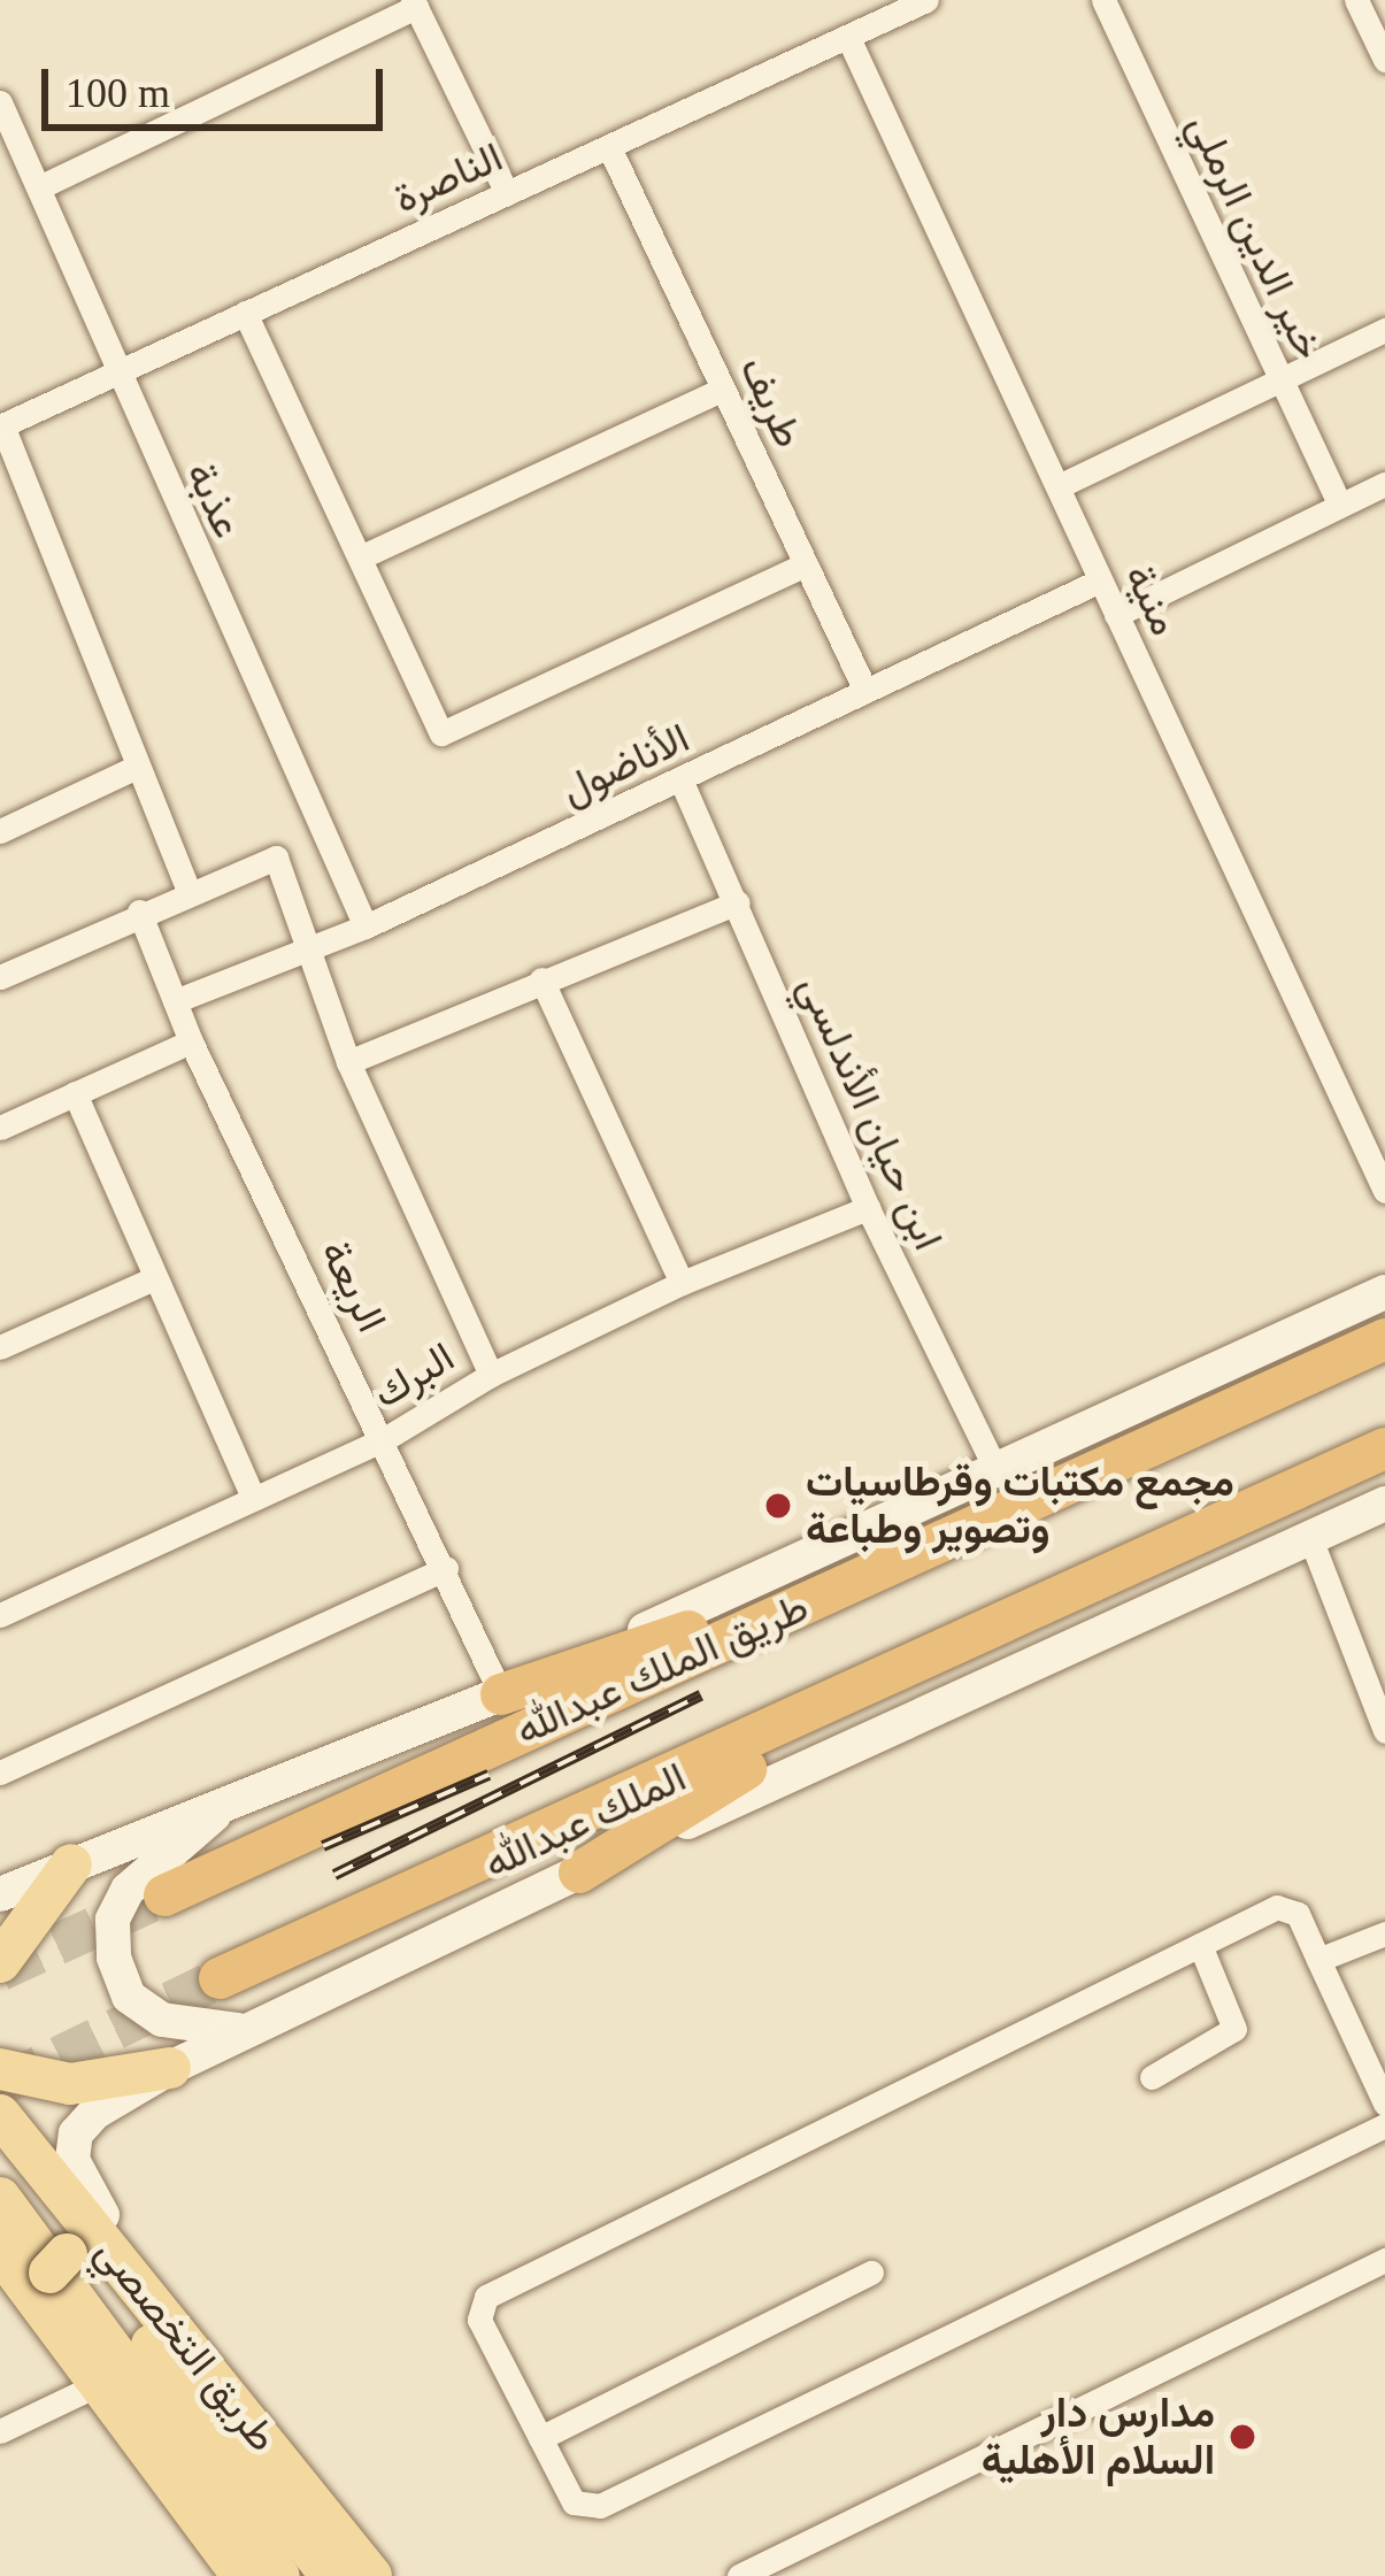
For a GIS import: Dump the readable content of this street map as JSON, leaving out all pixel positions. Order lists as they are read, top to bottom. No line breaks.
{"streets":{"highway":["طريق الملك عبدالله"],"main road":["الملك عبدالله","طريق التخصصي"],"street":["الناصرة","خير الدين الرملي","طريف","عذبة","منية","الأناضول","ابن حيان الأندلسي","الريعة","البرك"]},"crossings":[["الناصرة","طريف"],["الناصرة","عذبة"],["الناصرة","منية"],["طريف","الأناضول"],["عذبة","الأناضول"],["منية","الأناضول"],["الأناضول","ابن حيان الأندلسي"],["الأناضول","الريعة"],["ابن حيان الأندلسي","البرك"],["الريعة","البرك"],["الملك عبدالله","طريق التخصصي"]],"places":["مجمع مكتبات وقرطاسيات وتصوير وطباعة","مدارس دار السلام الأهلية"],"scale_bar":"100 m"}
